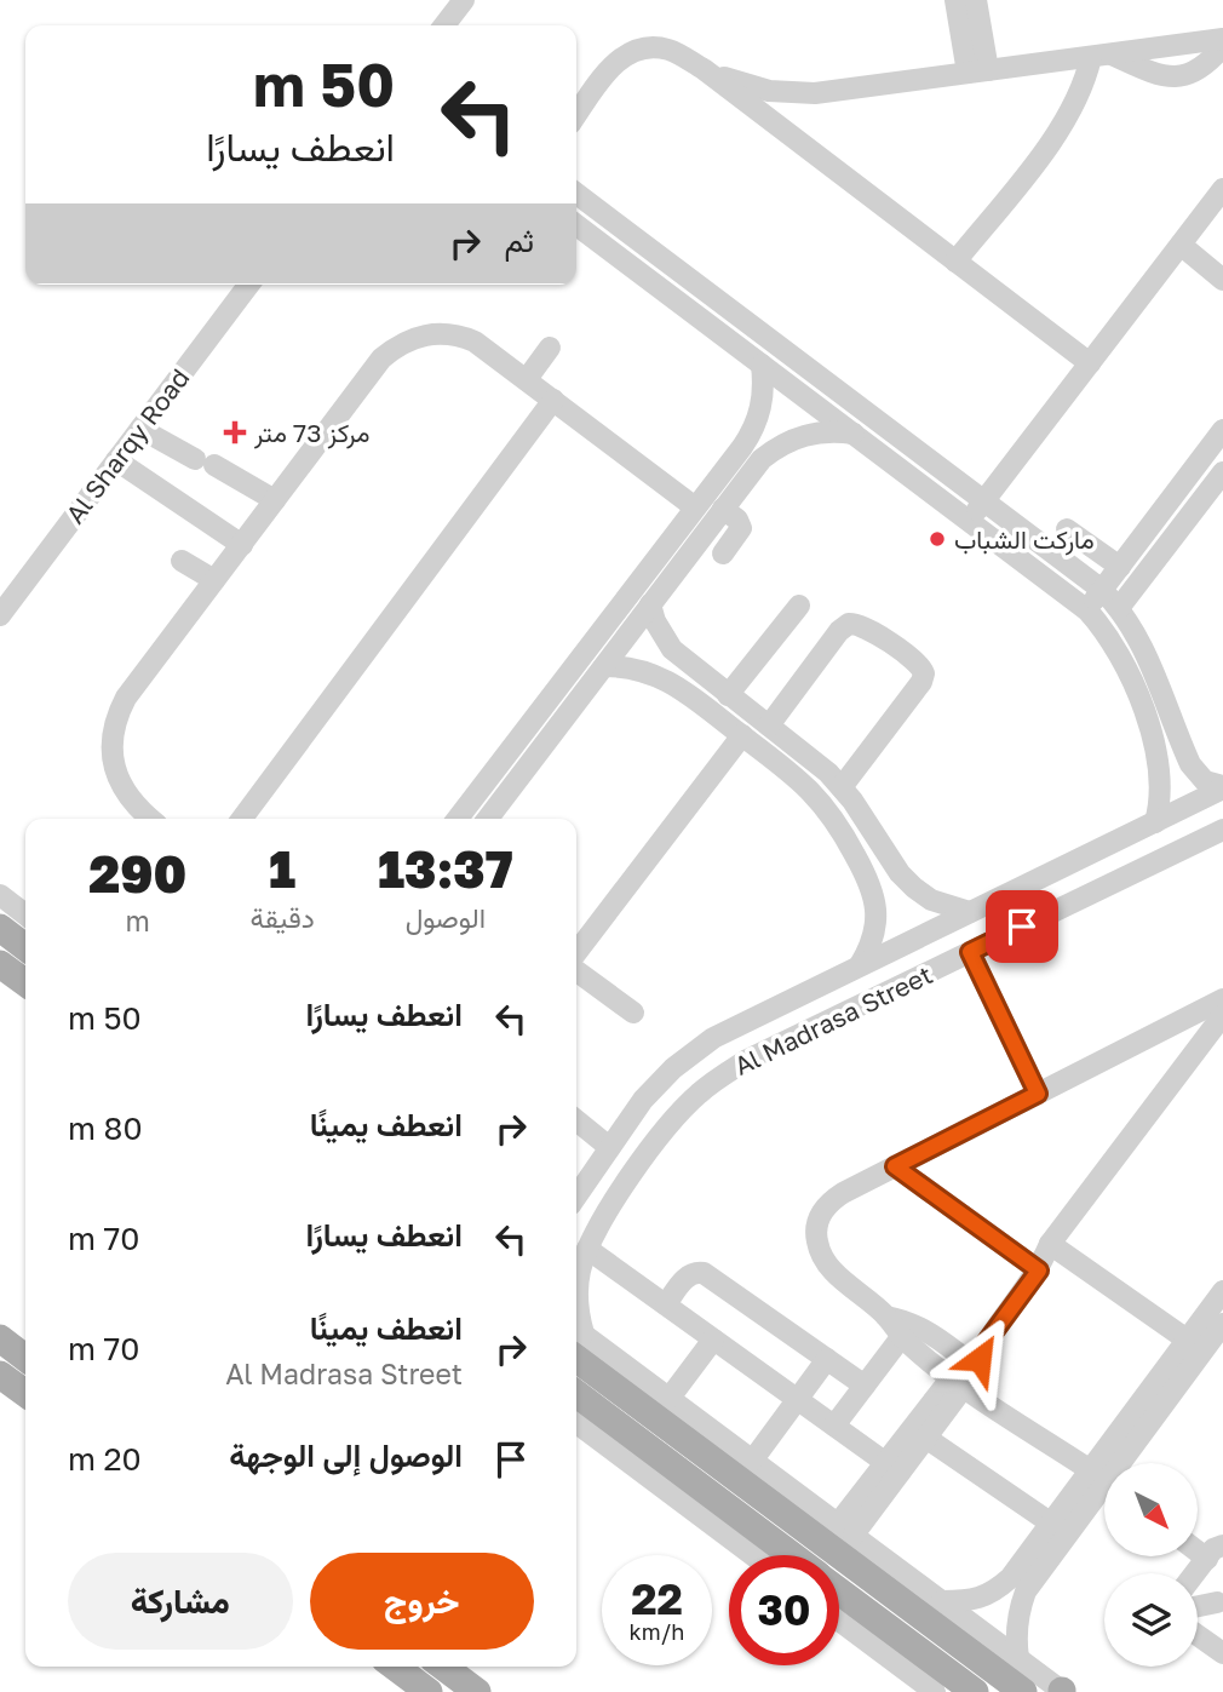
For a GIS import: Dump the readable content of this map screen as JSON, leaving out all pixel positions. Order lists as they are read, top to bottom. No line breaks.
{"streets":{"street":["Al Sharqy Road","Al Madrasa Street"]},"places":{"health":["مركز 73 متر"],"other":["ماركت الشباب"]},"north":"bottom right","page":{"turn":["50 m","انعطف يسارًا"],"then":"ثم","eta":["13:37","الوصول","1","دقيقة","290","m"],"list":[{"name":"انعطف يسارًا","value":"50 m"},{"name":"انعطف يمينًا","value":"80 m"},{"name":"انعطف يسارًا","value":"70 m"},{"name":"انعطف يمينًا","note":"Al Madrasa Street","value":"70 m"},{"name":"الوصول إلى الوجهة","value":"20 m"}],"buttons":["خروج","مشاركة"],"speed":"22 km/h","limit":"30"}}
